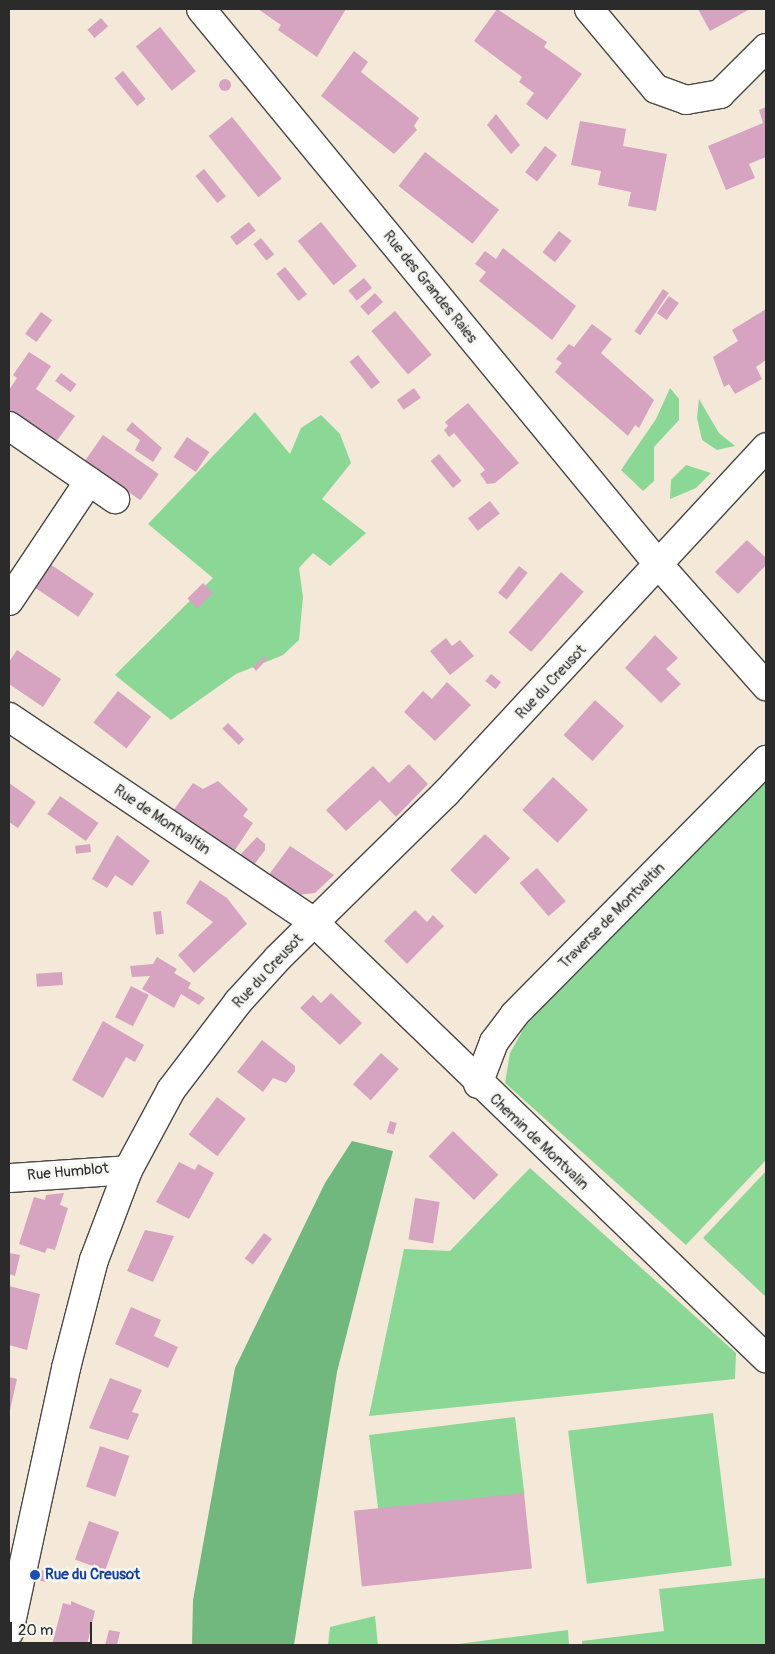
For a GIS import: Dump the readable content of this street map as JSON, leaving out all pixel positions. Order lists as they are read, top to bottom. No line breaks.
{"streets":{"street":["Rue des Grandes Raies","Rue du Creusot","Rue de Montvaltin","Traverse de Montvaltin","Chemin de Montvalin","Rue Humblot"]},"crossings":[["Rue des Grandes Raies","Rue du Creusot"],["Rue du Creusot","Rue de Montvaltin"],["Rue du Creusot","Chemin de Montvalin"],["Rue du Creusot","Rue Humblot"],["Rue de Montvaltin","Chemin de Montvalin"],["Traverse de Montvaltin","Chemin de Montvalin"]],"places":["Rue du Creusot"],"scale_bar":"20 m"}
